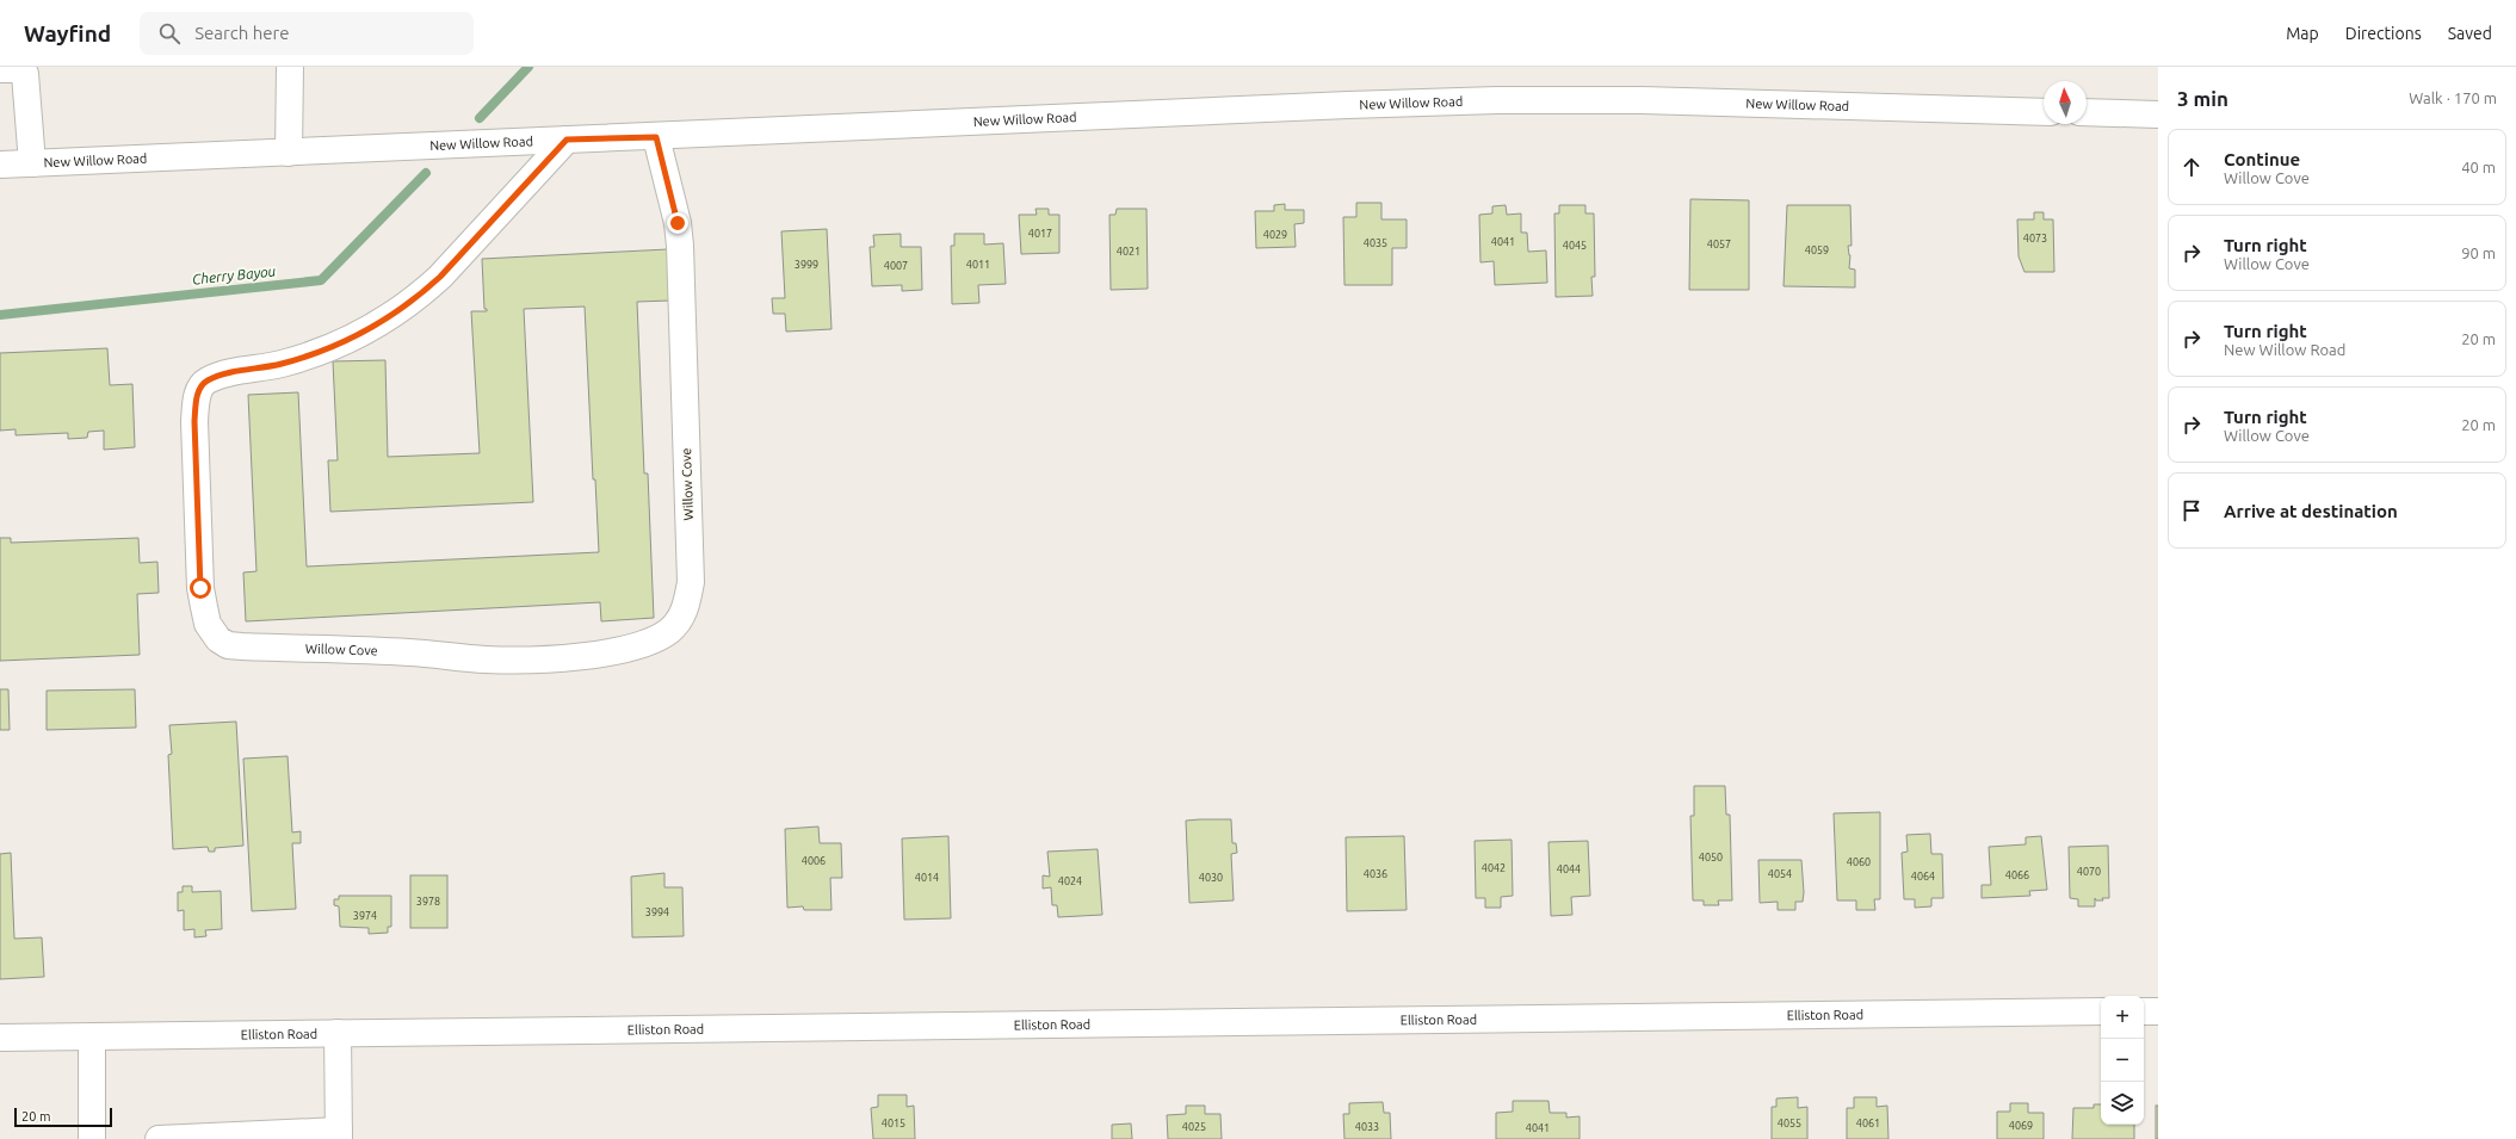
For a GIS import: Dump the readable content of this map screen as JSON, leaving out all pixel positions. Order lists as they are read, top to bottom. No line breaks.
{"streets":{"street":["New Willow Road","Willow Cove","Elliston Road"]},"crossings":[["New Willow Road","Willow Cove"]],"water":["Cherry Bayou"],"house_numbers":["4017","4029","4073","4041","4035","4057","4045","4059","4021","3999","4011","4007","4050","4006","4060","4042","4044","4070","4036","4054","4066","4064","4014","4030","4024","3978","3994","3974","4015","4055","4061","4069","4025","4033","4041"],"scale_bar":"20 m","north":"top","page":{"header":"Wayfind","search":"Search here","nav":["Map","Directions","Saved"],"heading":["3 min","Walk · 170 m"],"list":[["Continue","Willow Cove","40 m"],["Turn right","Willow Cove","90 m"],["Turn right","New Willow Road","20 m"],["Turn right","Willow Cove","20 m"],"Arrive at destination"],"map_buttons":["+","−"],"scale":"20 m"}}
